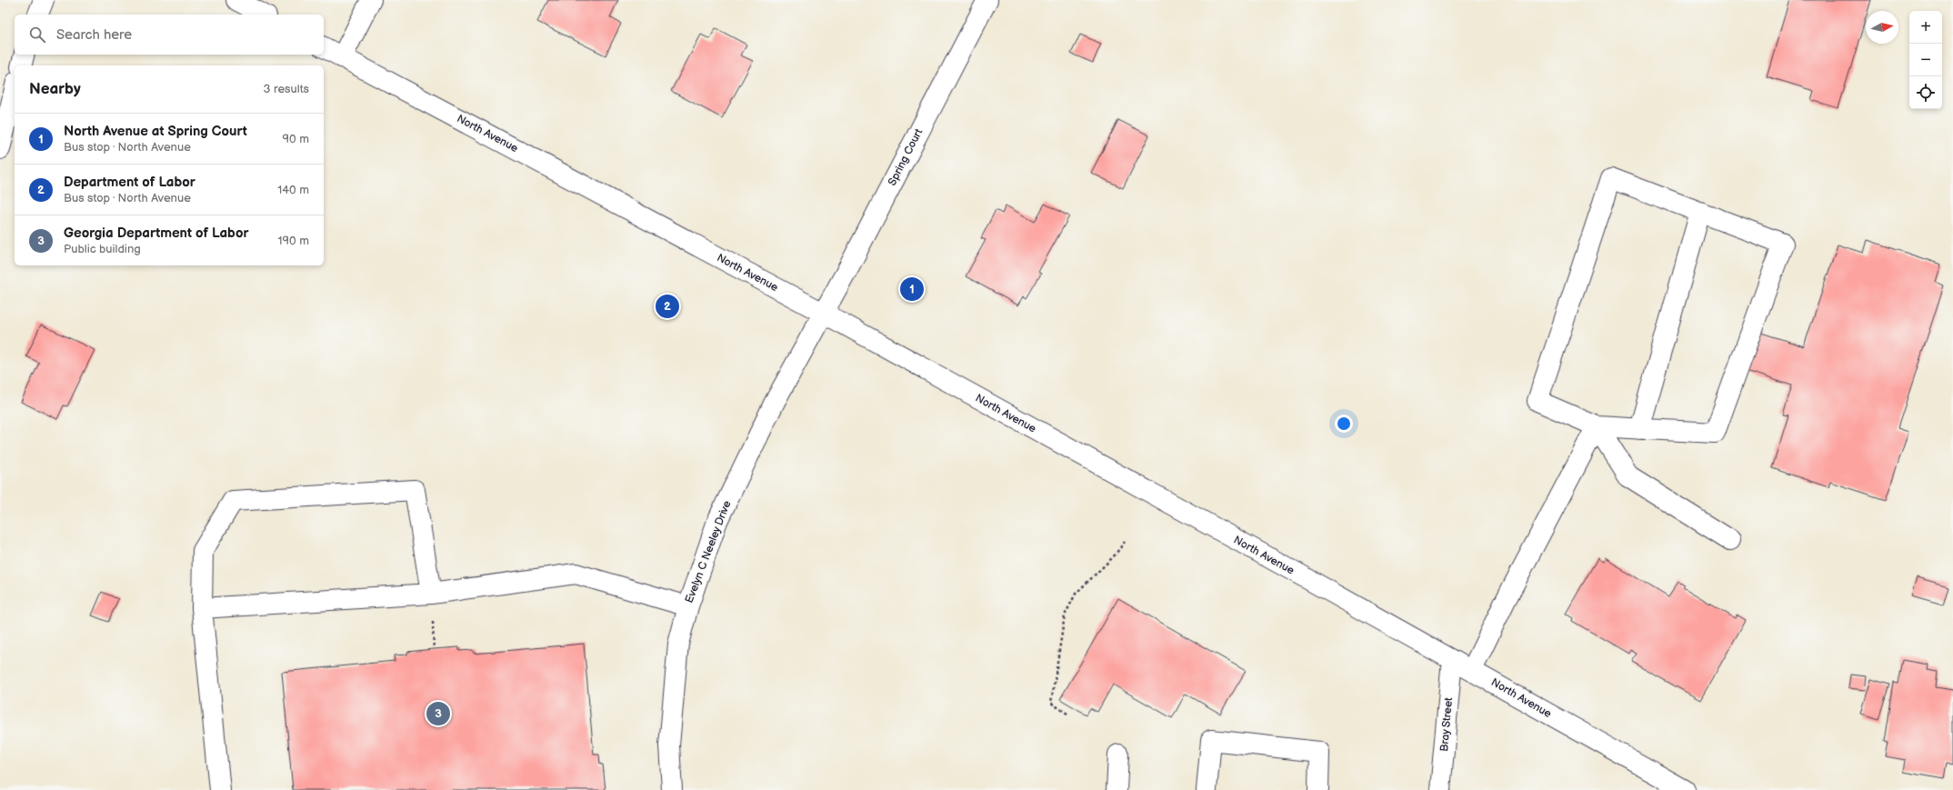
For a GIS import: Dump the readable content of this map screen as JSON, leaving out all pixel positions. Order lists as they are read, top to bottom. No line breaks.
{"streets":{"main road":["North Avenue","Spring Court","Evelyn C Neeley Drive","Bray Street"]},"crossings":[["North Avenue","Spring Court"],["North Avenue","Evelyn C Neeley Drive"],["North Avenue","Bray Street"],["Spring Court","Evelyn C Neeley Drive"]],"north":"right","page":{"map_buttons":["+","−"],"search":"Search here","heading":["Nearby","3 results"],"list":[{"mark":"1","name":"North Avenue at Spring Court","note":"Bus stop · North Avenue","value":"90 m"},{"mark":"2","name":"Department of Labor","note":"Bus stop · North Avenue","value":"140 m"},{"mark":"3","name":"Georgia Department of Labor","note":"Public building","value":"190 m"}],"pins":["1","2","3"]}}
